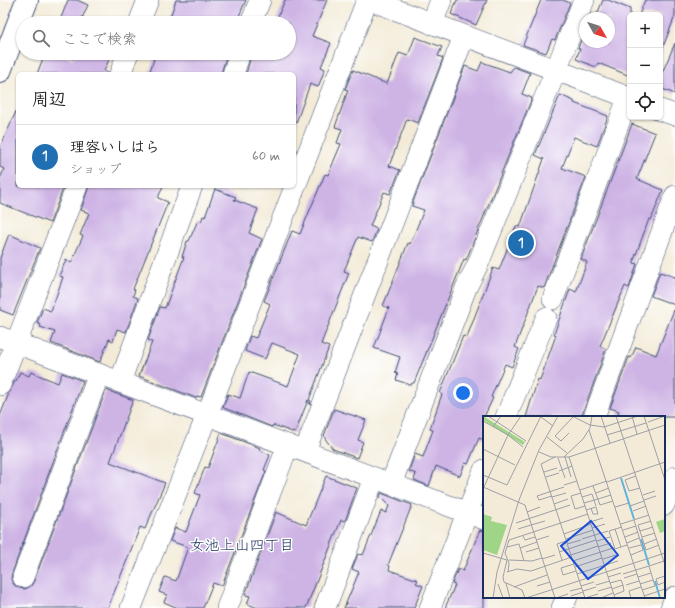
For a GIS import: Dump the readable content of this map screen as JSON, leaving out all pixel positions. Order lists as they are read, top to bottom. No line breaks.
{"districts":["女池上山四丁目"],"north":"bottom right","page":{"map_buttons":["+","−"],"search":"ここで検索","heading":"周辺","list":[{"mark":"1","name":"理容いしはら","note":"ショップ","value":"60 m"}],"pins":"1"}}
